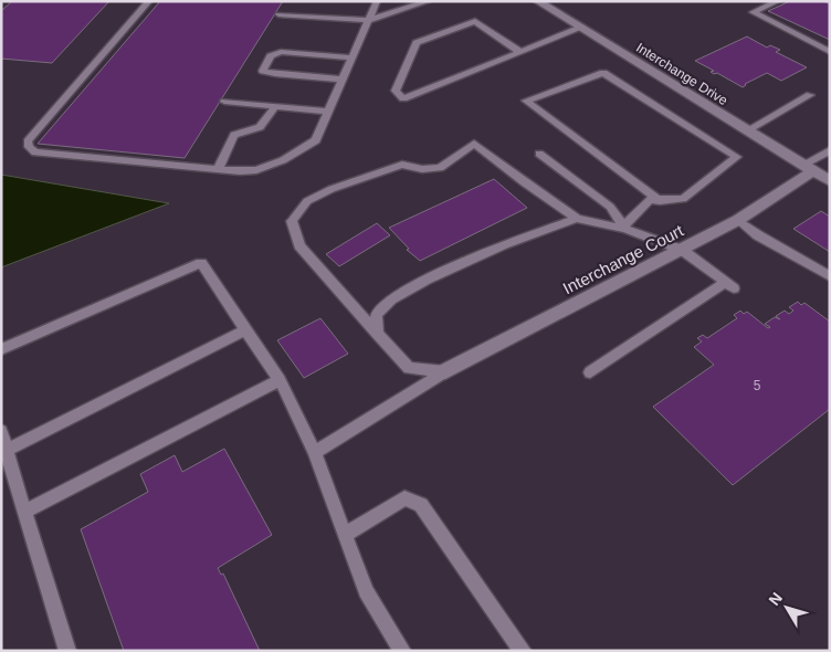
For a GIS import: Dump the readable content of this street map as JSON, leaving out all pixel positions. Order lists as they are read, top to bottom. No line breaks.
{"streets":{"street":["Interchange Drive","Interchange Court"]},"crossings":[["Interchange Drive","Interchange Court"]],"house_numbers":["5"],"north":"top left"}
